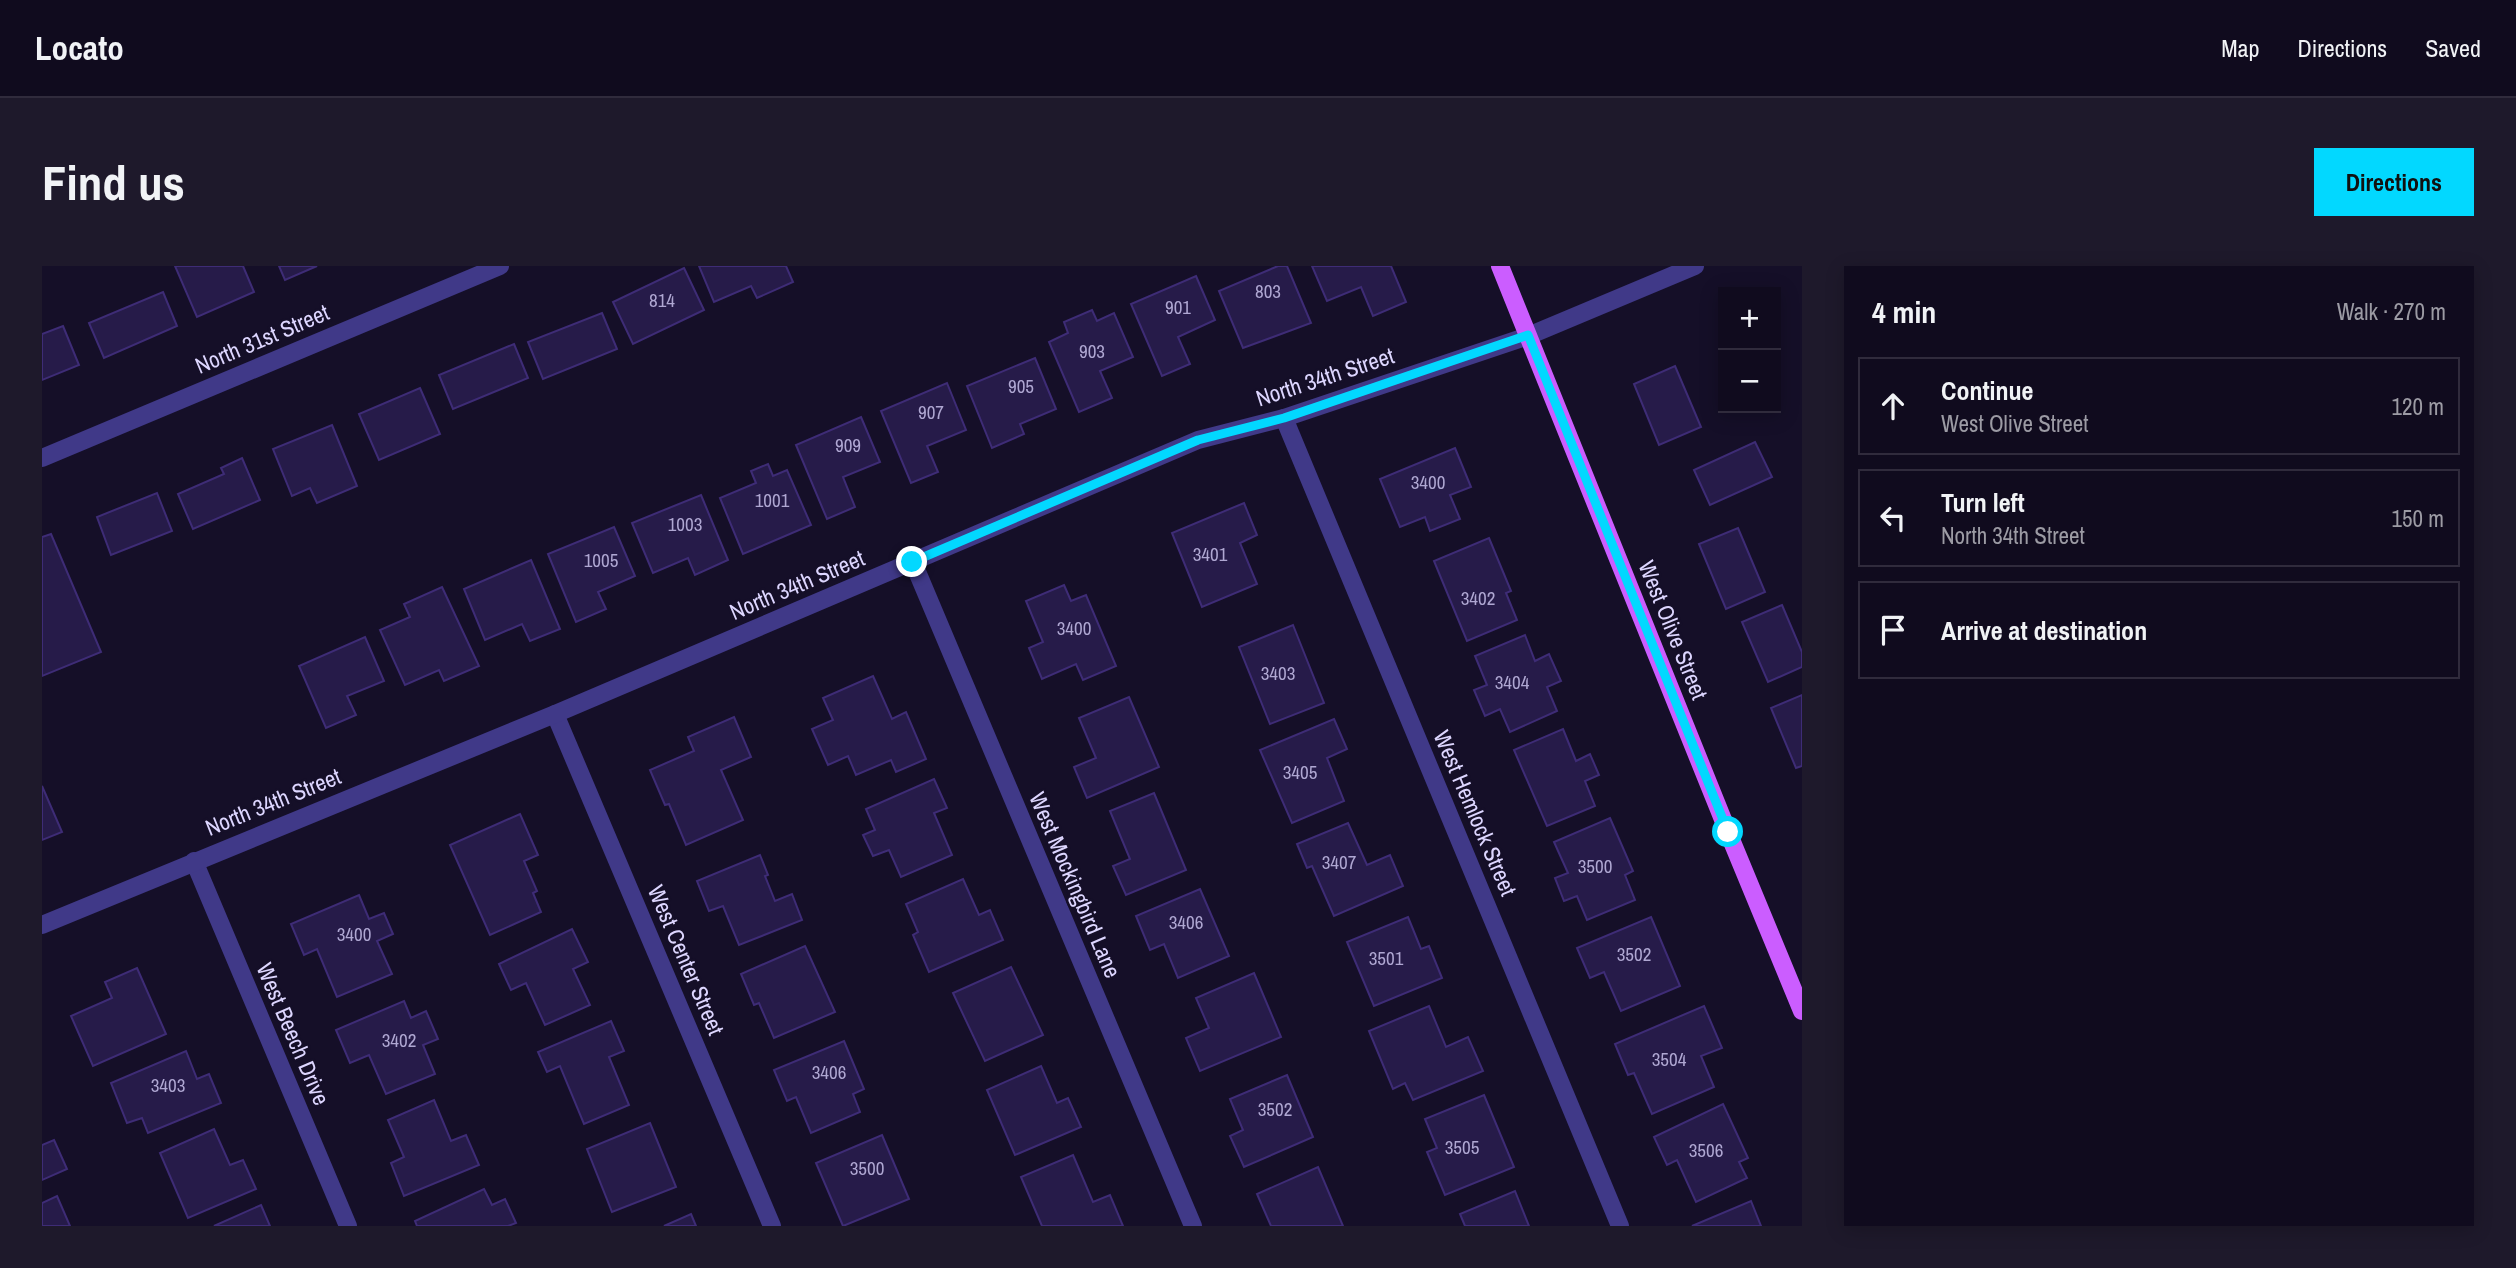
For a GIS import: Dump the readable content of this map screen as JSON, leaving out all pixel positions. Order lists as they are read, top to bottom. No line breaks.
{"streets":{"main road":["West Olive Street"],"street":["North 31st Street","North 34th Street","West Hemlock Street","West Mockingbird Lane","West Center Street","West Beech Drive"]},"crossings":[["North 34th Street","West Olive Street"],["North 34th Street","West Hemlock Street"],["North 34th Street","West Mockingbird Lane"],["North 34th Street","West Center Street"],["North 34th Street","West Beech Drive"]],"house_numbers":["803","814","901","903","905","907","909","3400","1001","1003","3401","1005","3402","3400","3403","3404","3405","3407","3500","3406","3400","3502","3501","3402","3504","3406","3403","3502","3505","3506","3500"],"page":{"header":"Locato","nav":["Map","Directions","Saved"],"buttons":"Directions","title":"Find us","heading":["4 min","Walk · 270 m"],"map_buttons":["+","−"],"list":[["Continue","West Olive Street","120 m"],["Turn left","North 34th Street","150 m"],"Arrive at destination"]}}
